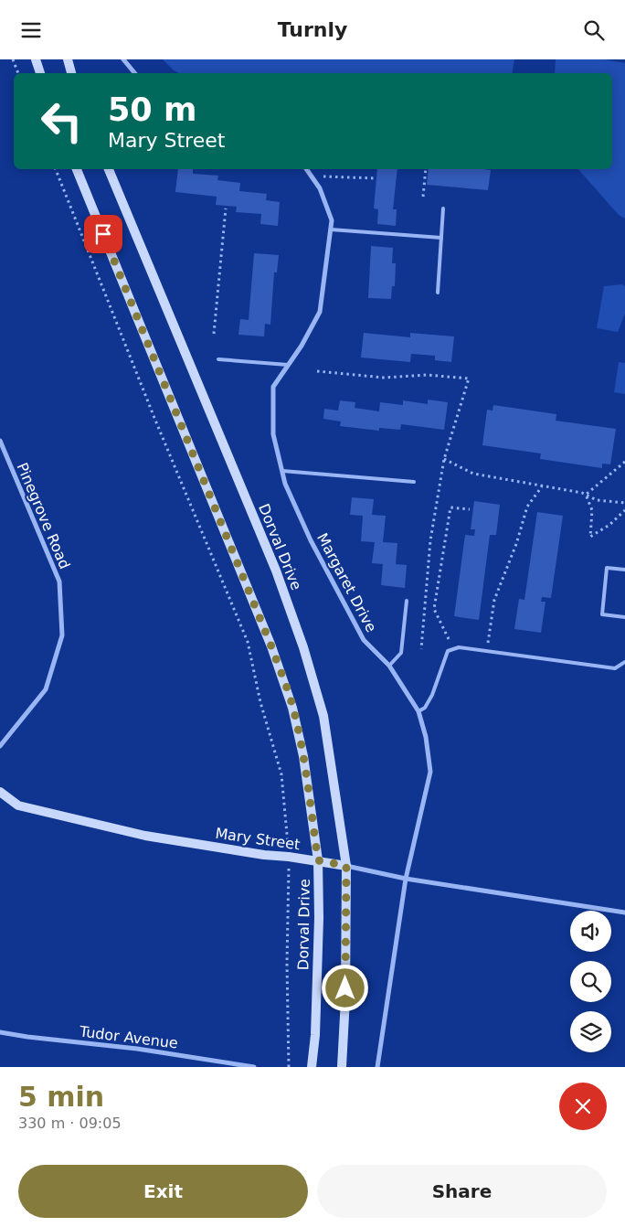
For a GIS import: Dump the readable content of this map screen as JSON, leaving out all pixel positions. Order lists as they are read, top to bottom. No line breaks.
{"streets":{"main road":["Dorval Drive","Mary Street"],"street":["Pinegrove Road","Margaret Drive","Tudor Avenue"]},"crossings":[["Dorval Drive","Mary Street"],["Margaret Drive","Mary Street"]],"page":{"header":"Turnly","turn":["50 m","Mary Street"],"heading":["5 min","330 m · 09:05"],"buttons":["Exit","Share"]}}
